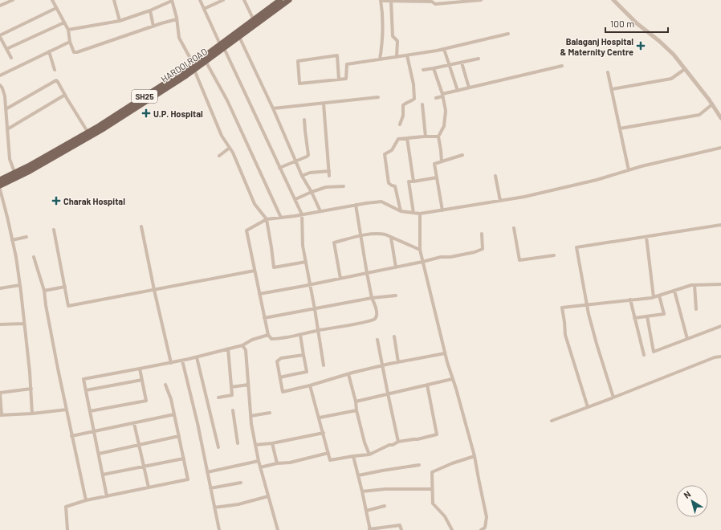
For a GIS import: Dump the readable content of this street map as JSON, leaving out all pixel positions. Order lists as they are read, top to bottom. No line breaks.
{"streets":{"main road":["HARDOI ROAD","SH25"]},"places":{"health":["Balaganj Hospital & Maternity Centre","U.P. Hospital","Charak Hospital"]},"scale_bar":"100 m","north":"top left"}
